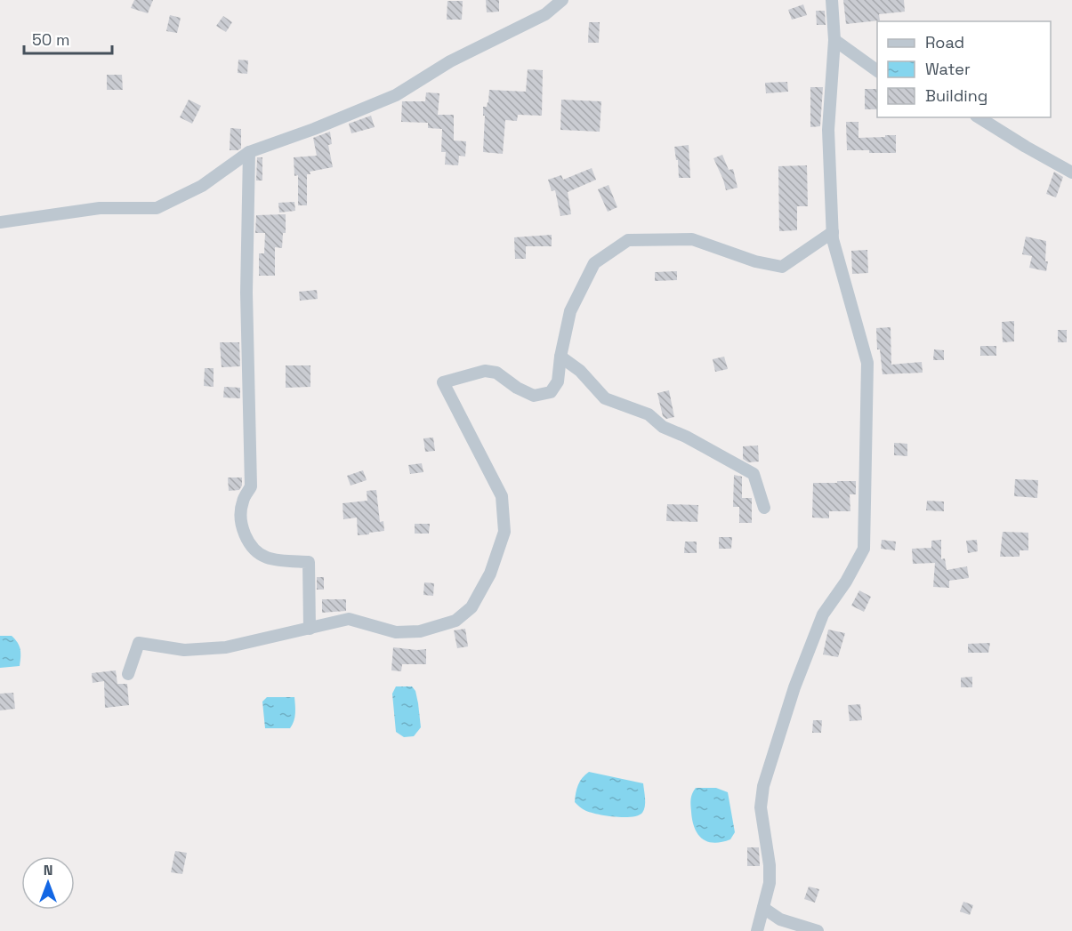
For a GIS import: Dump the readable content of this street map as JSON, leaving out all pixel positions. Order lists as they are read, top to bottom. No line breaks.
{"legend":["Road","Water","Building"],"scale_bar":"50 m","north":"top"}
